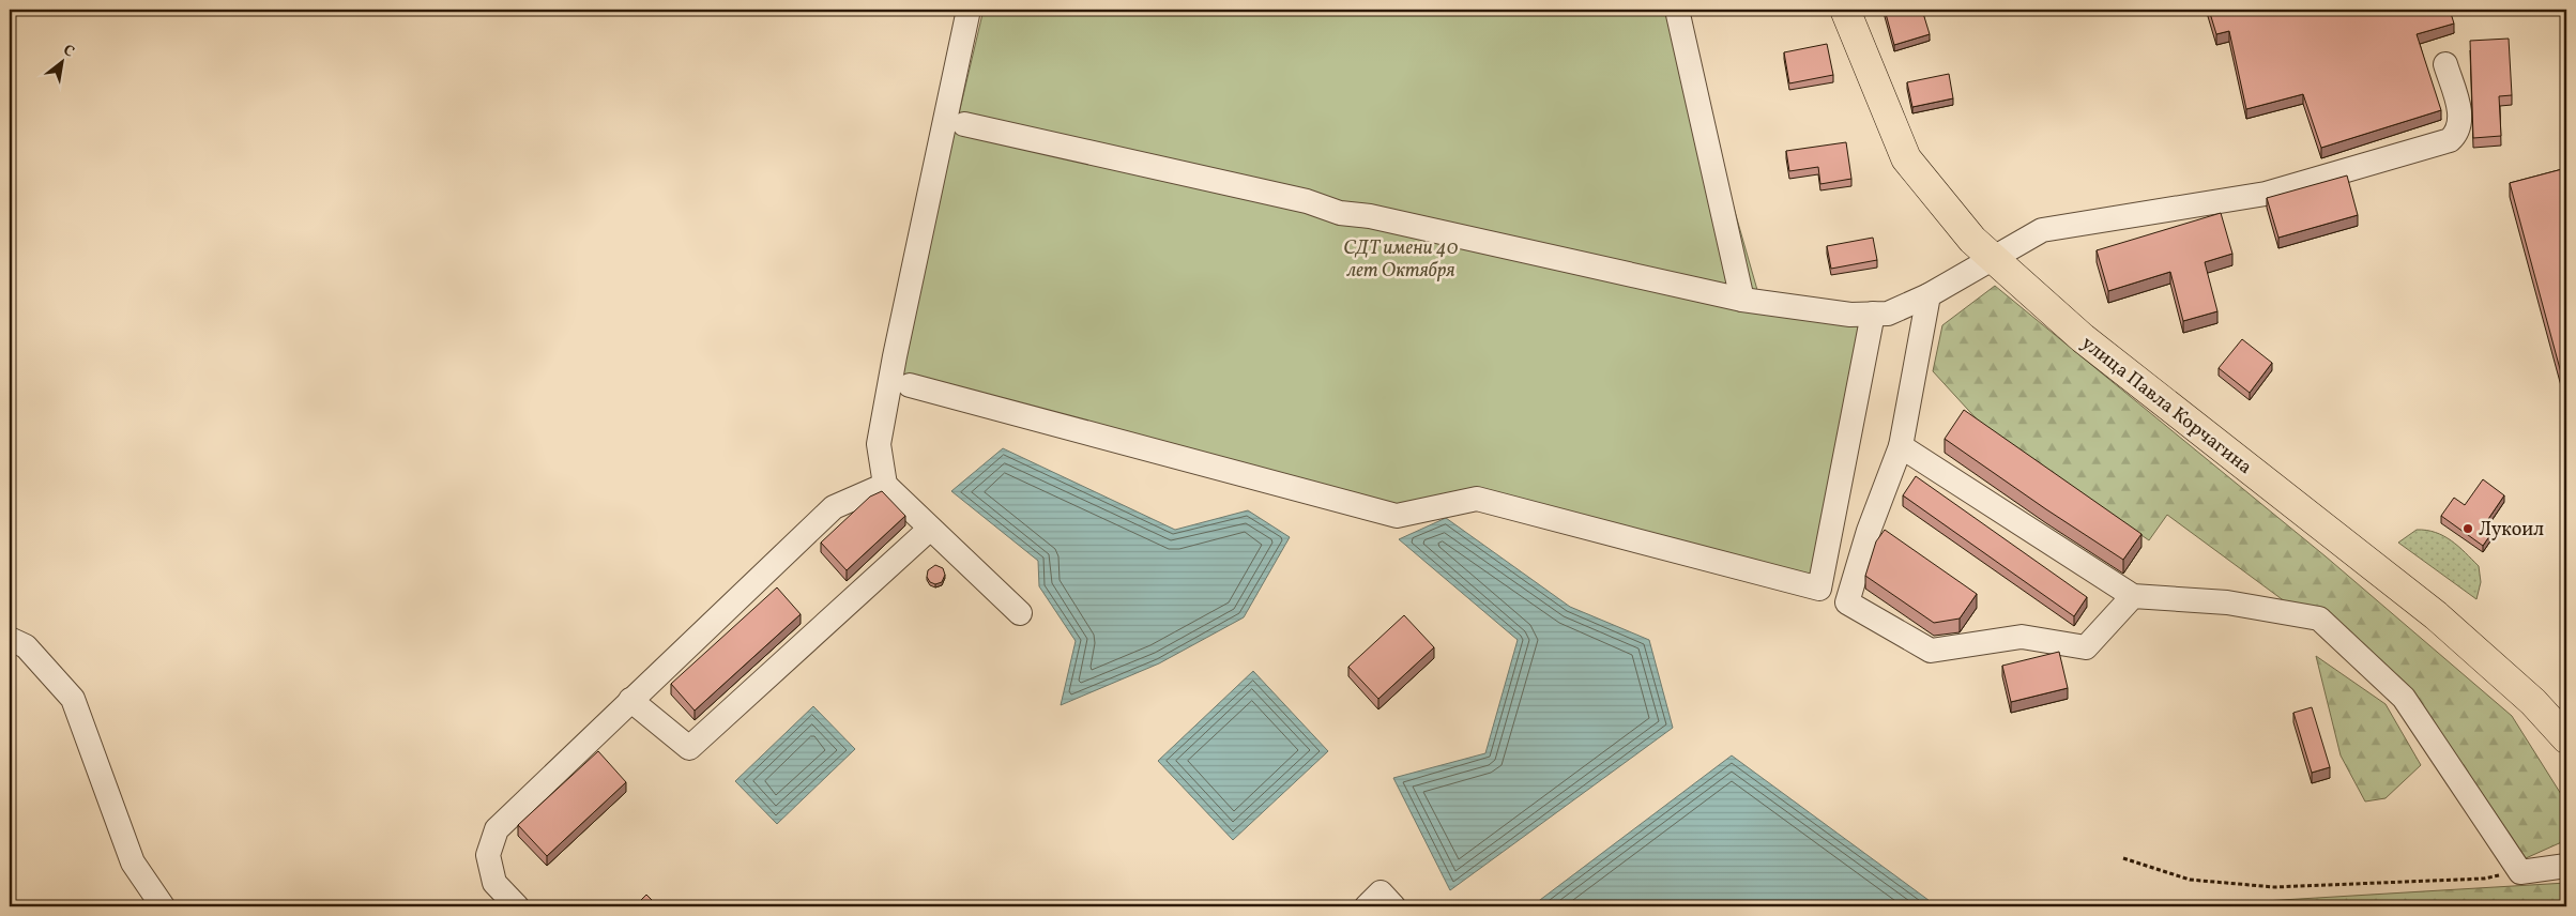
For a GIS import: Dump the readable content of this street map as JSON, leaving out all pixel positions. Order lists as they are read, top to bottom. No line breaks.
{"streets":{"main road":["улица Павла Корчагина"]},"parks":["СДТ имени 40 лет Октября"],"places":["Лукоил"],"north":"top right"}
